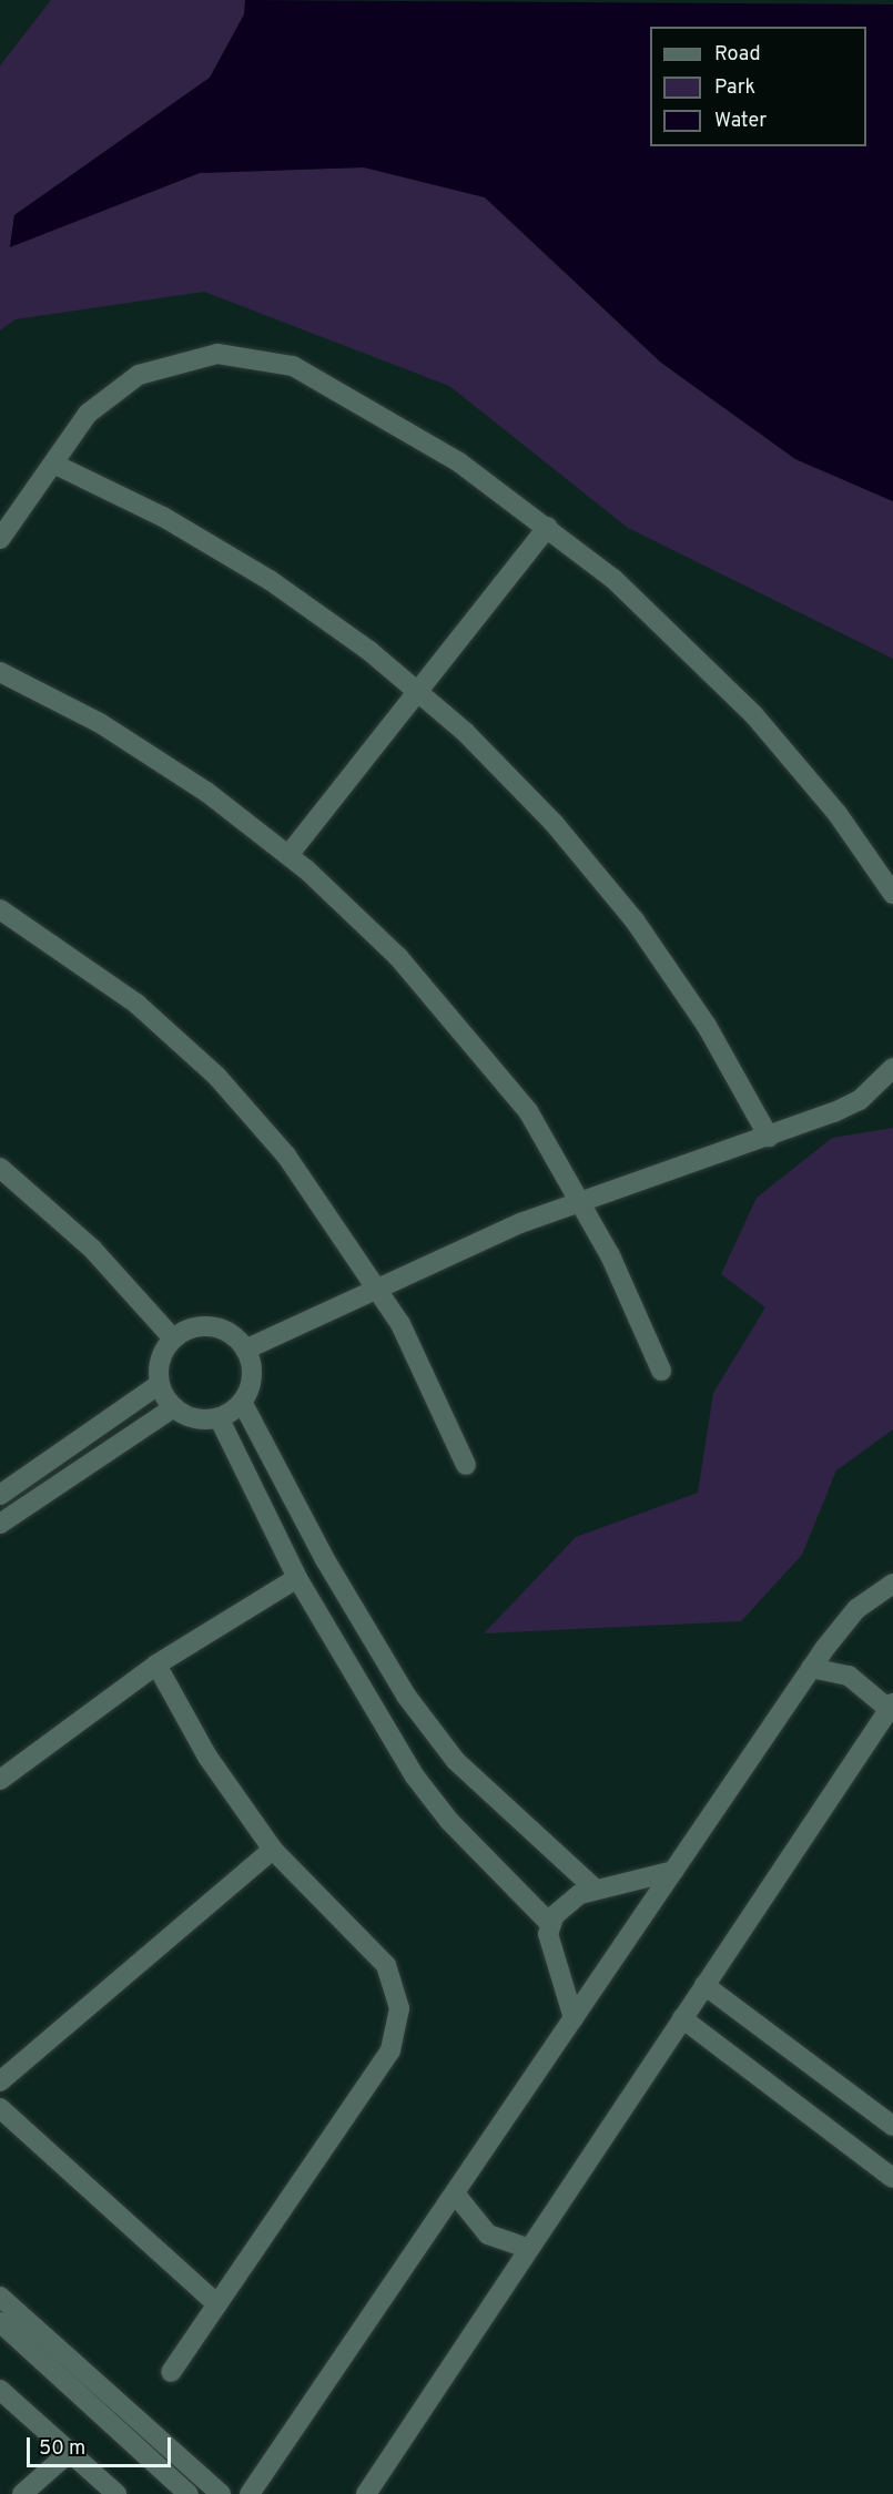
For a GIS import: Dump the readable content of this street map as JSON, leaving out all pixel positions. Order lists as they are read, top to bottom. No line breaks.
{"legend":["Road","Park","Water"],"scale_bar":"50 m"}
